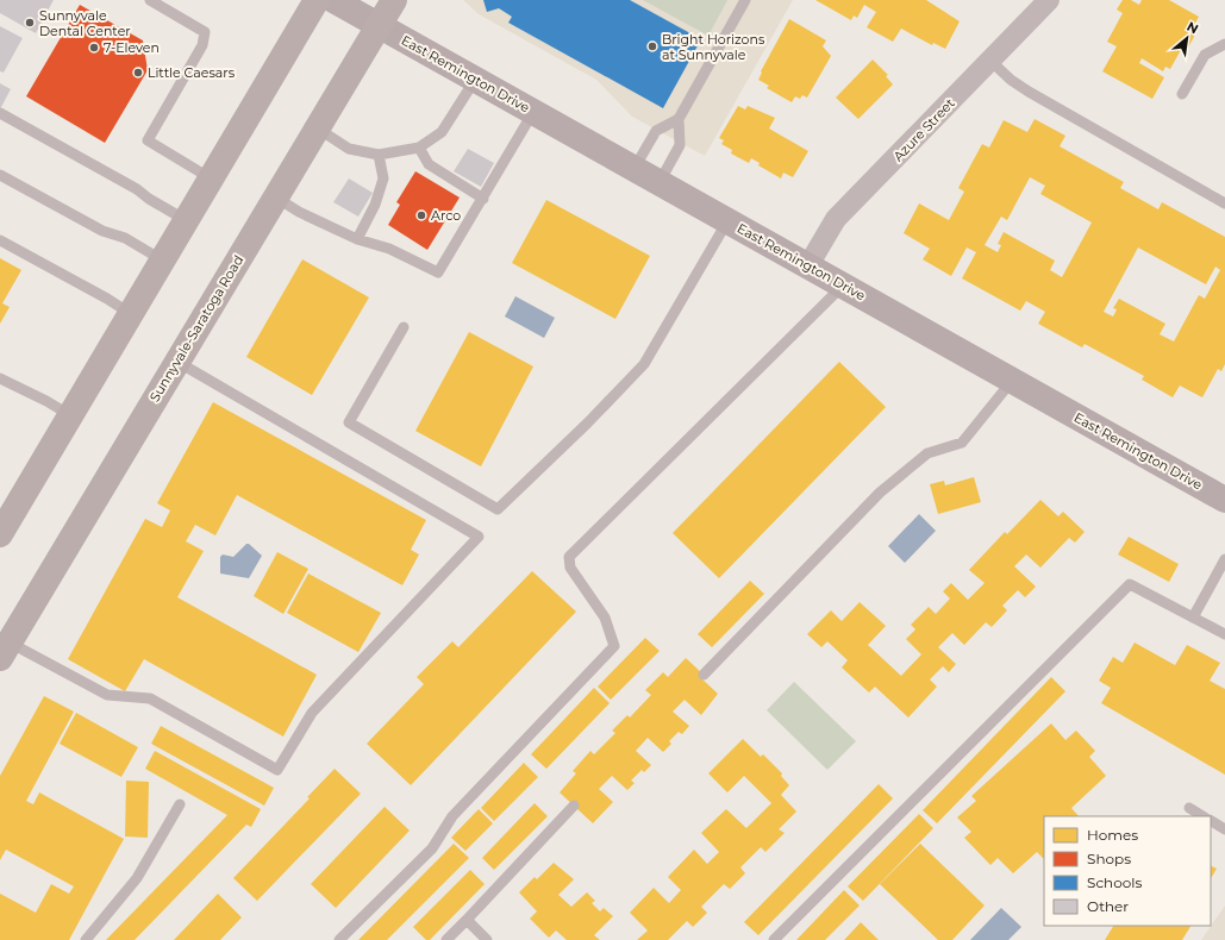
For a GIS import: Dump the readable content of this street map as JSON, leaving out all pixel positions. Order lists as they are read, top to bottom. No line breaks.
{"streets":{"main road":["East Remington Drive","Sunnyvale-Saratoga Road"],"street":["Azure Street"]},"crossings":[["East Remington Drive","Azure Street"],["East Remington Drive","Sunnyvale-Saratoga Road"]],"places":["Sunnyvale Dental Center","Bright Horizons at Sunnyvale","7-Eleven","Little Caesars","Arco"],"legend":["Homes","Shops","Schools","Other"],"north":"top right"}
